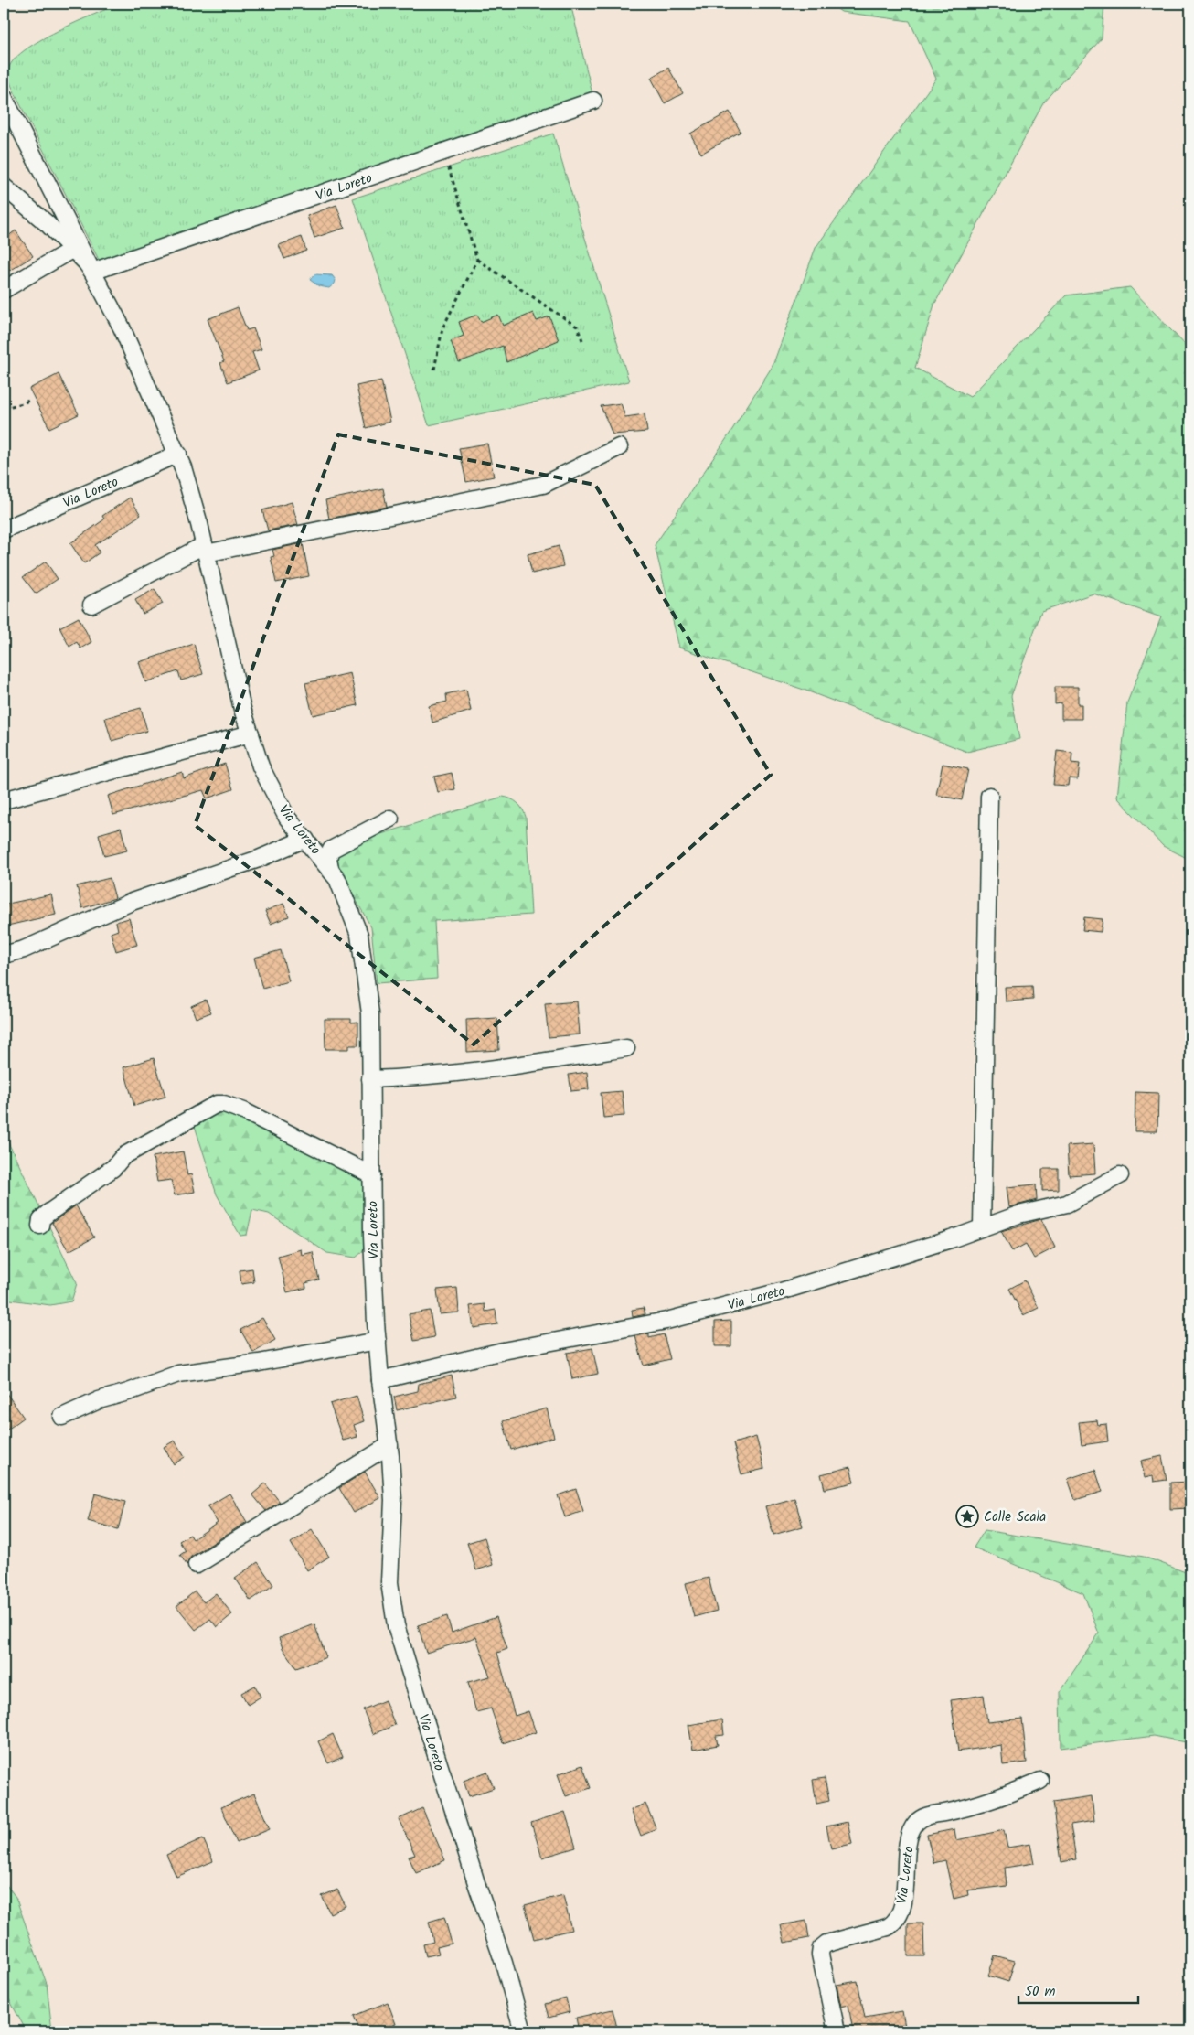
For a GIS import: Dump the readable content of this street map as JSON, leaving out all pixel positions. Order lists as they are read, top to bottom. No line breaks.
{"streets":{"street":["Via Loreto"]},"places":{"place":["Colle Scala"]},"scale_bar":"50 m"}
